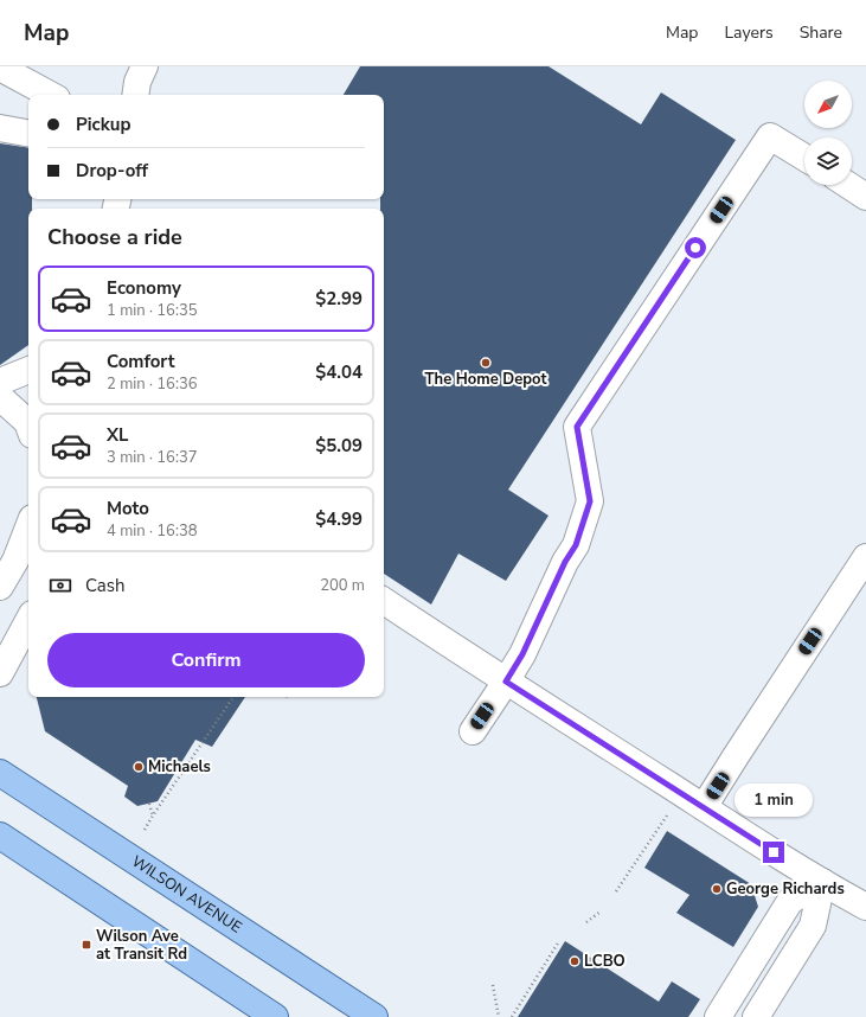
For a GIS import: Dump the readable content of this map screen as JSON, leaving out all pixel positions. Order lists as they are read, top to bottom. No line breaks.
{"streets":{"main road":["WILSON AVENUE"]},"places":{"other":["The Home Depot","Michaels","George Richards","LCBO"],"transit":["Wilson Ave at Transit Rd"]},"north":"bottom left","page":{"header":"Map","nav":["Map","Layers","Share"],"banner":["Pickup","Drop-off"],"heading":"Choose a ride","list":[{"name":"Economy","note":"1 min · 16:35","value":"$2.99"},{"name":"Comfort","note":"2 min · 16:36","value":"$4.04"},{"name":"XL","note":"3 min · 16:37","value":"$5.09"},{"name":"Moto","note":"4 min · 16:38","value":"$4.99"}],"pay":["Cash","200 m"],"buttons":"Confirm","bubble":"1 min"}}
